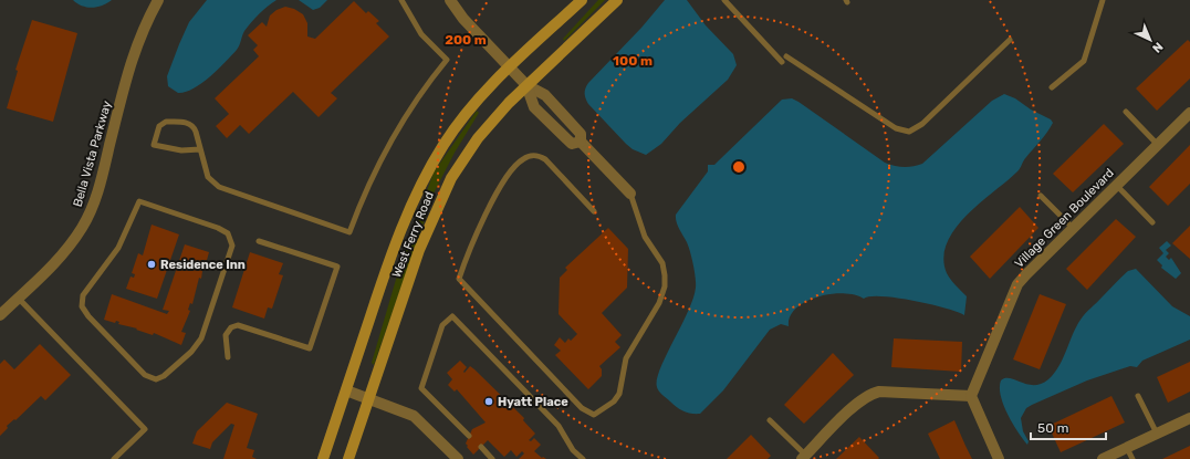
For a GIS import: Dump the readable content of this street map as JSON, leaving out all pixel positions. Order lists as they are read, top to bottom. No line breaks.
{"streets":{"main road":["West Ferry Road"],"street":["Bella Vista Parkway","Village Green Boulevard"]},"places":["Residence Inn","Hyatt Place"],"scale_bar":"50 m","north":"bottom right","rings":["200 m","100 m"]}
